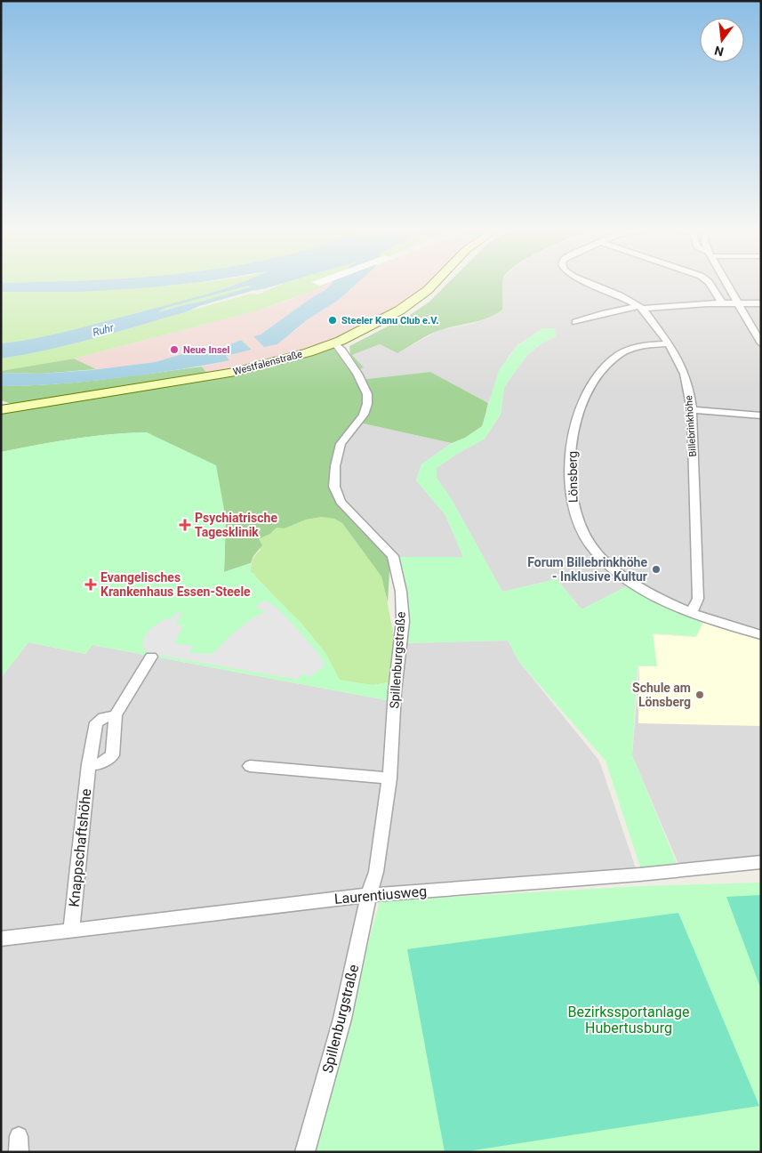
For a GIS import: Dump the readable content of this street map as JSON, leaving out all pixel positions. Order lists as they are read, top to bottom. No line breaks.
{"streets":{"main road":["Westfalenstraße"],"street":["Billebrinkhöhe","Lönsberg","Spillenburgstraße","Knappschaftshöhe","Laurentiusweg"]},"crossings":[["Westfalenstraße","Spillenburgstraße"],["Billebrinkhöhe","Lönsberg"],["Spillenburgstraße","Laurentiusweg"],["Knappschaftshöhe","Laurentiusweg"]],"water":["Ruhr"],"parks":["Bezirkssportanlage Hubertusburg"],"places":{"other":["Steeler Kanu Club e.V.","Neue Insel","Forum Billebrinkhöhe - Inklusive Kultur","Schule am Lönsberg"],"health":["Psychiatrische Tagesklinik","Evangelisches Krankenhaus Essen-Steele"]},"north":"bottom"}
